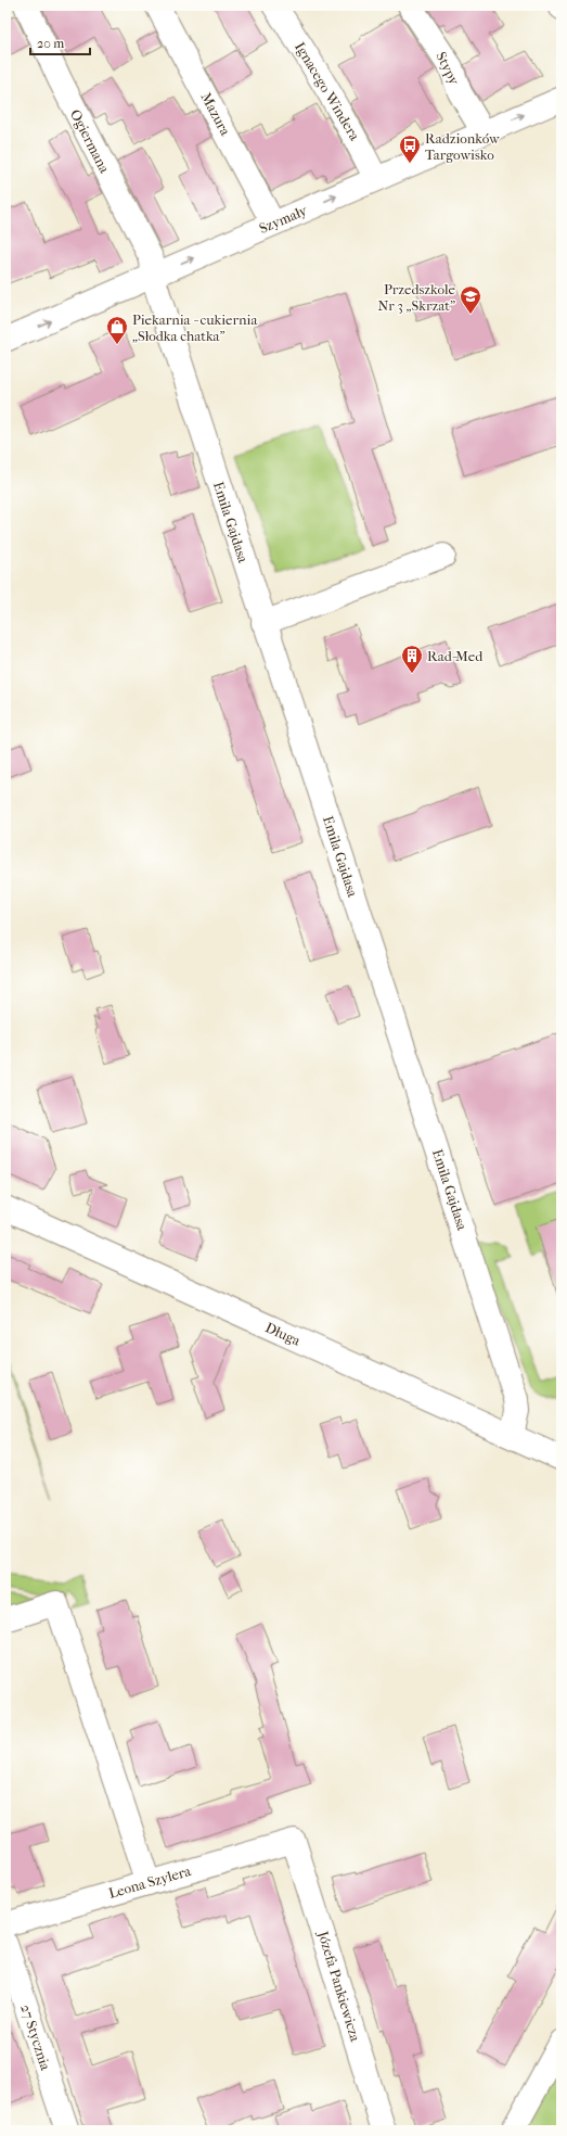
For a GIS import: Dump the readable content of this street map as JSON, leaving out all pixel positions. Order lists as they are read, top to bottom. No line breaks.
{"streets":{"street":["Stypy","Ignacego Windera","Mazura","Ogiermana","Szymały","Emila Gajdasa","Długa","Leona Szylera","Józefa Pankiewicza","27 Stycznia"]},"crossings":[["Stypy","Szymały"],["Ignacego Windera","Szymały"],["Mazura","Szymały"],["Ogiermana","Szymały"],["Ogiermana","Emila Gajdasa"],["Szymały","Emila Gajdasa"],["Emila Gajdasa","Długa"],["Leona Szylera","Józefa Pankiewicza"]],"one_way":["Szymały"],"places":{"bus stop":["Radzionków Targowisko"],"school or university":["Przedszkole Nr 3 „Skrzat”"],"shop":["Piekarnia - cukiernia „Słodka chatka”"],"building":["Rad-Med"]},"scale_bar":"20 m"}
